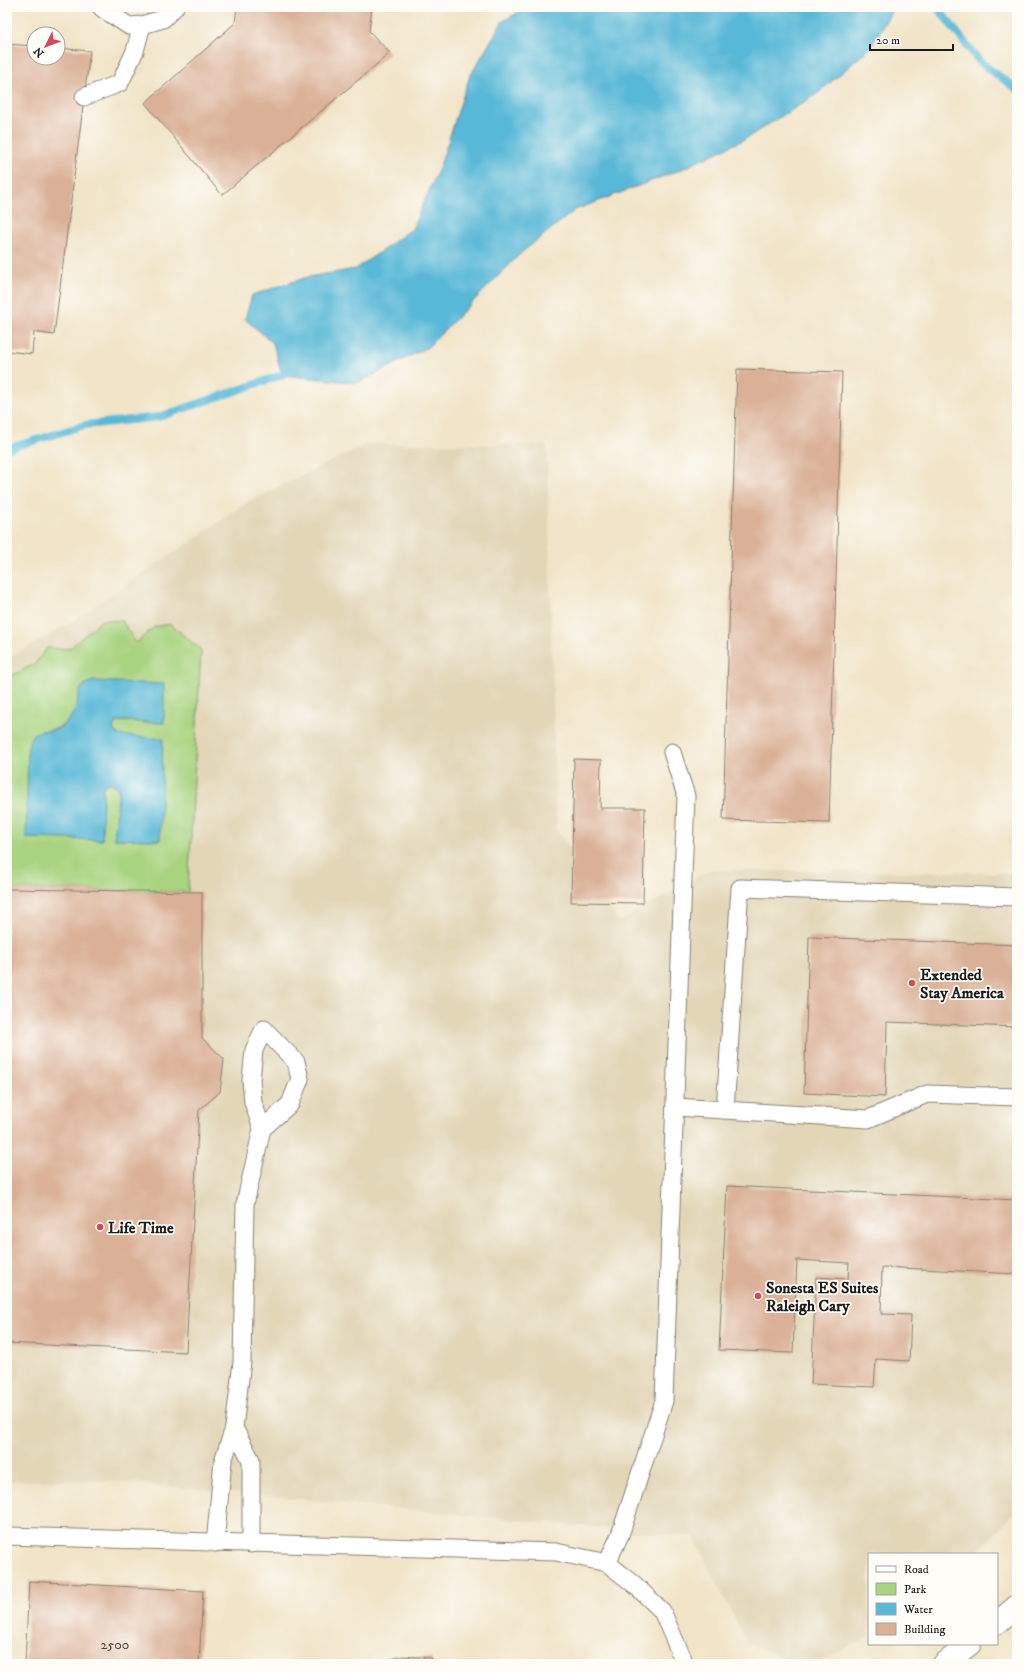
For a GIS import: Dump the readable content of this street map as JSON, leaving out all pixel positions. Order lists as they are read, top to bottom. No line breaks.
{"places":["Extended Stay America","Life Time","Sonesta ES Suites Raleigh Cary"],"house_numbers":["2500"],"legend":["Road","Park","Water","Building"],"scale_bar":"20 m","north":"bottom left"}
